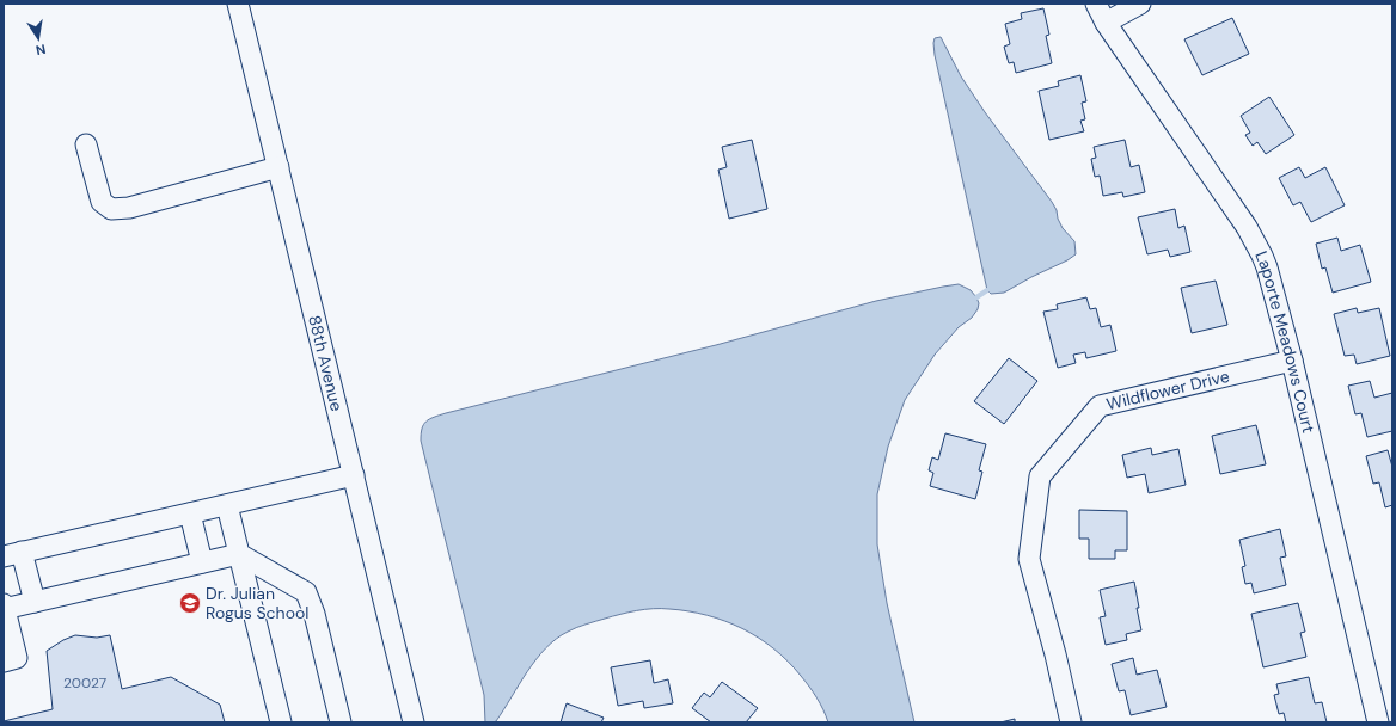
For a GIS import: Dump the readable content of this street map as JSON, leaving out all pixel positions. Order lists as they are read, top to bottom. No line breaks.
{"streets":{"street":["Laporte Meadows Court","88th Avenue","Wildflower Drive"]},"crossings":[["Laporte Meadows Court","Wildflower Drive"]],"places":{"school or university":["Dr. Julian Rogus School"]},"house_numbers":["20027"],"north":"bottom"}
